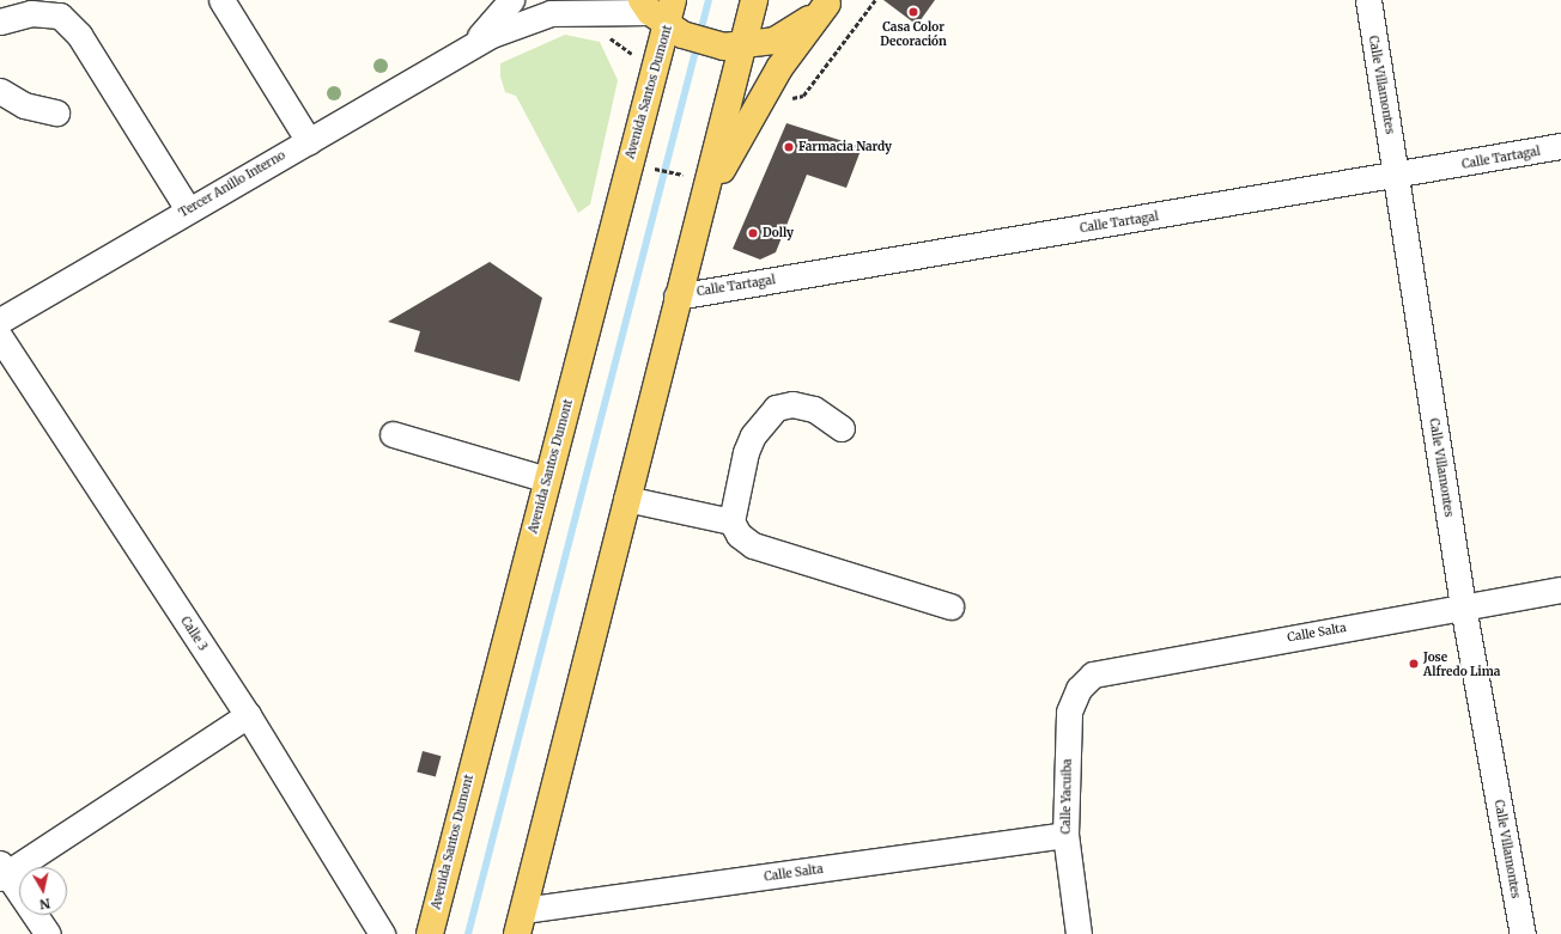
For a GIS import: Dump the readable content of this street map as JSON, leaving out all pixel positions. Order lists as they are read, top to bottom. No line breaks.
{"streets":{"main road":["Avenida Santos Dumont"],"street":["Calle Villamontes","Calle Tartagal","Tercer Anillo Interno","Calle Salta","Calle 3","Calle Yacuiba"]},"crossings":[["Calle Villamontes","Calle Tartagal"],["Calle Villamontes","Calle Salta"],["Avenida Santos Dumont","Tercer Anillo Interno"],["Calle Salta","Calle Yacuiba"]],"places":["Casa Color Decoración","Farmacia Nardy","Dolly","Jose Alfredo Lima"],"north":"bottom"}
